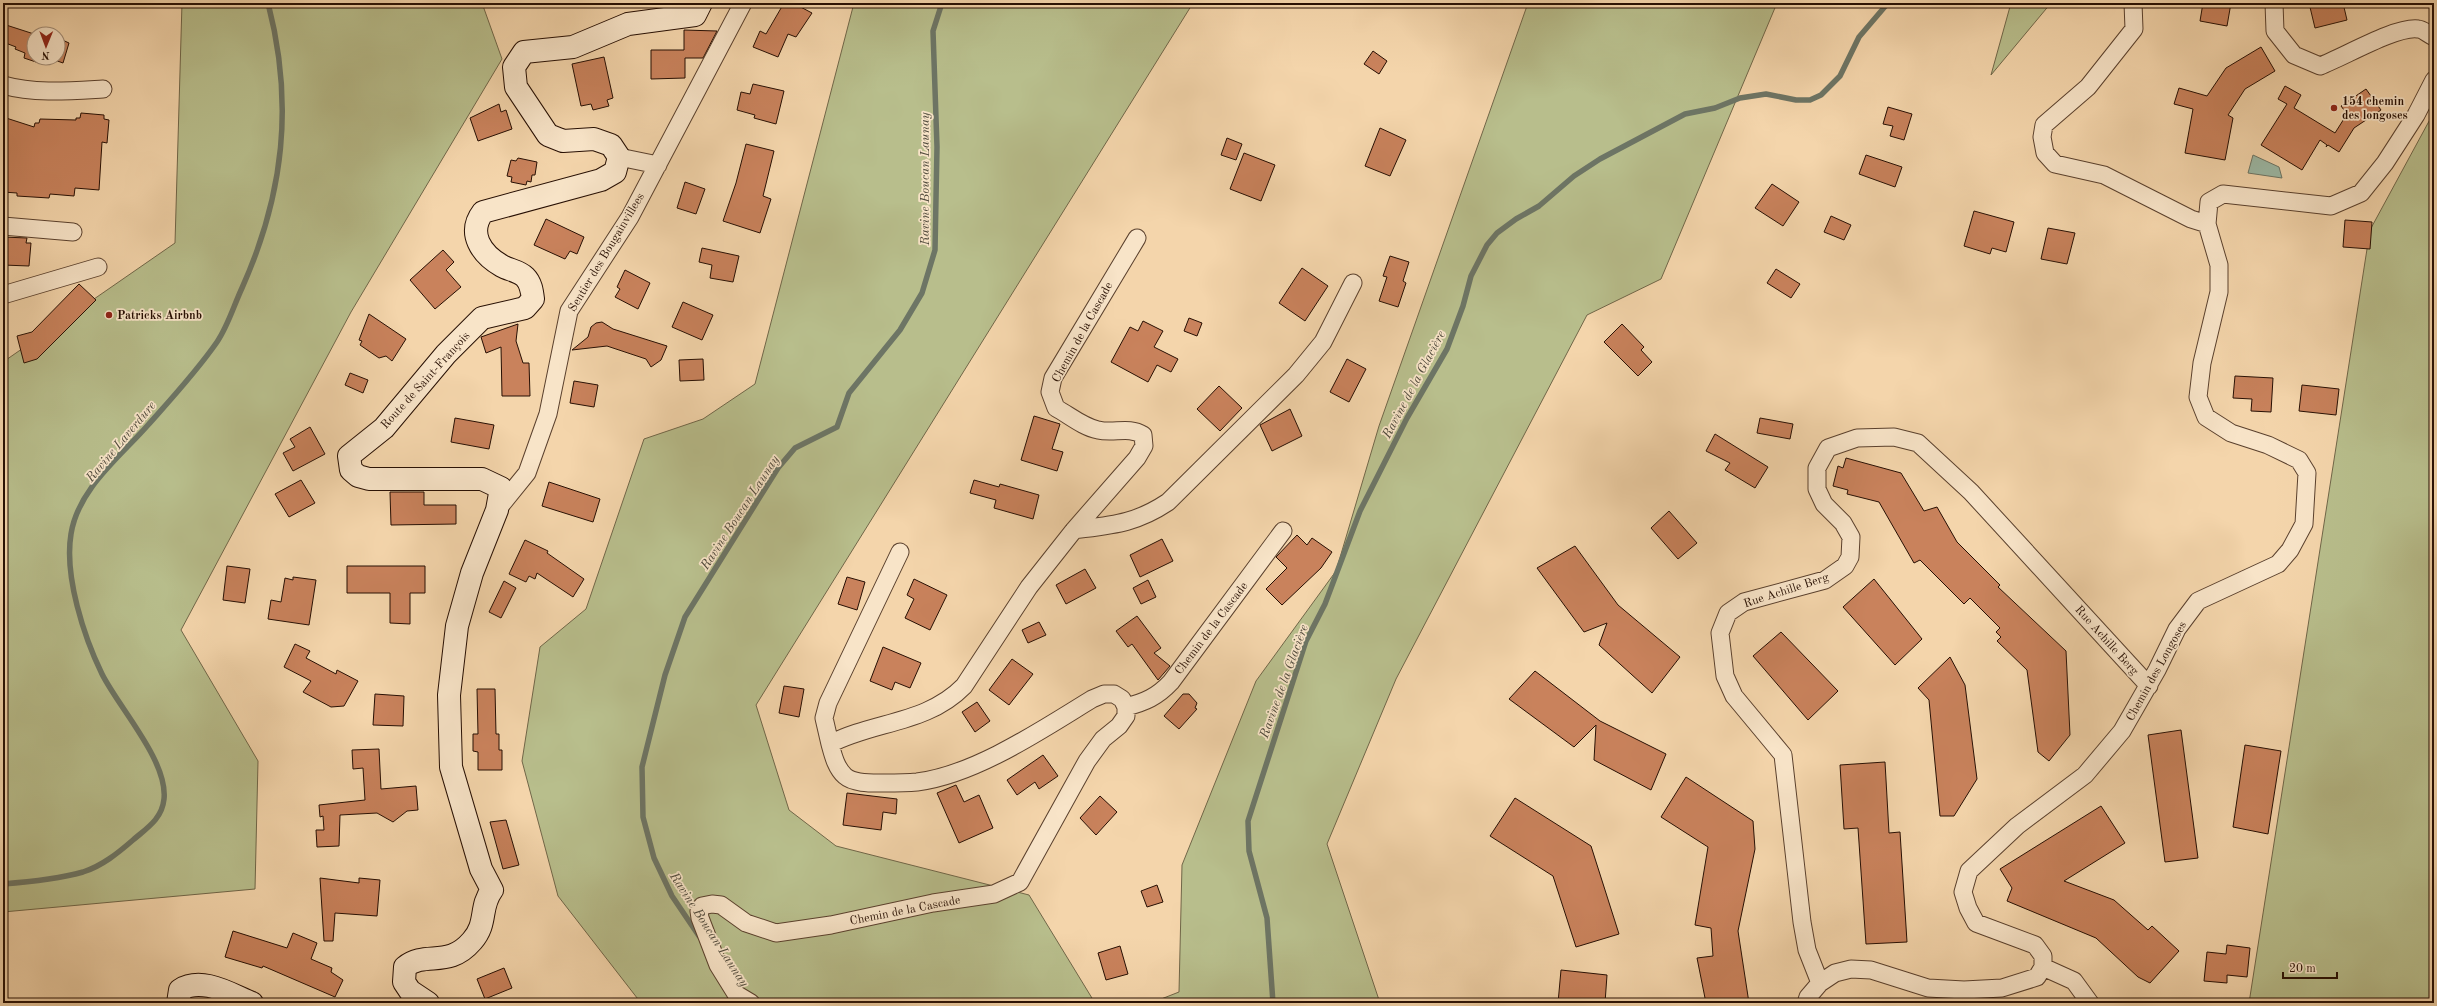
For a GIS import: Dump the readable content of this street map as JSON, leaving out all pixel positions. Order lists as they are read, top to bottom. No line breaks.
{"streets":{"main road":["Route de Saint-François"],"street":["Sentier des Bougainvillees","Chemin de la Cascade","Rue Achille Berg","Chemin des Longoses"]},"crossings":[["Sentier des Bougainvillees","Route de Saint-François"],["Rue Achille Berg","Chemin des Longoses"]],"water":["Ravine Boucan Launay","Ravine de la Glacière","Ravine Laverdure"],"places":["154 chemin des longoses","Patricks Airbnb"],"scale_bar":"20 m","north":"bottom"}
